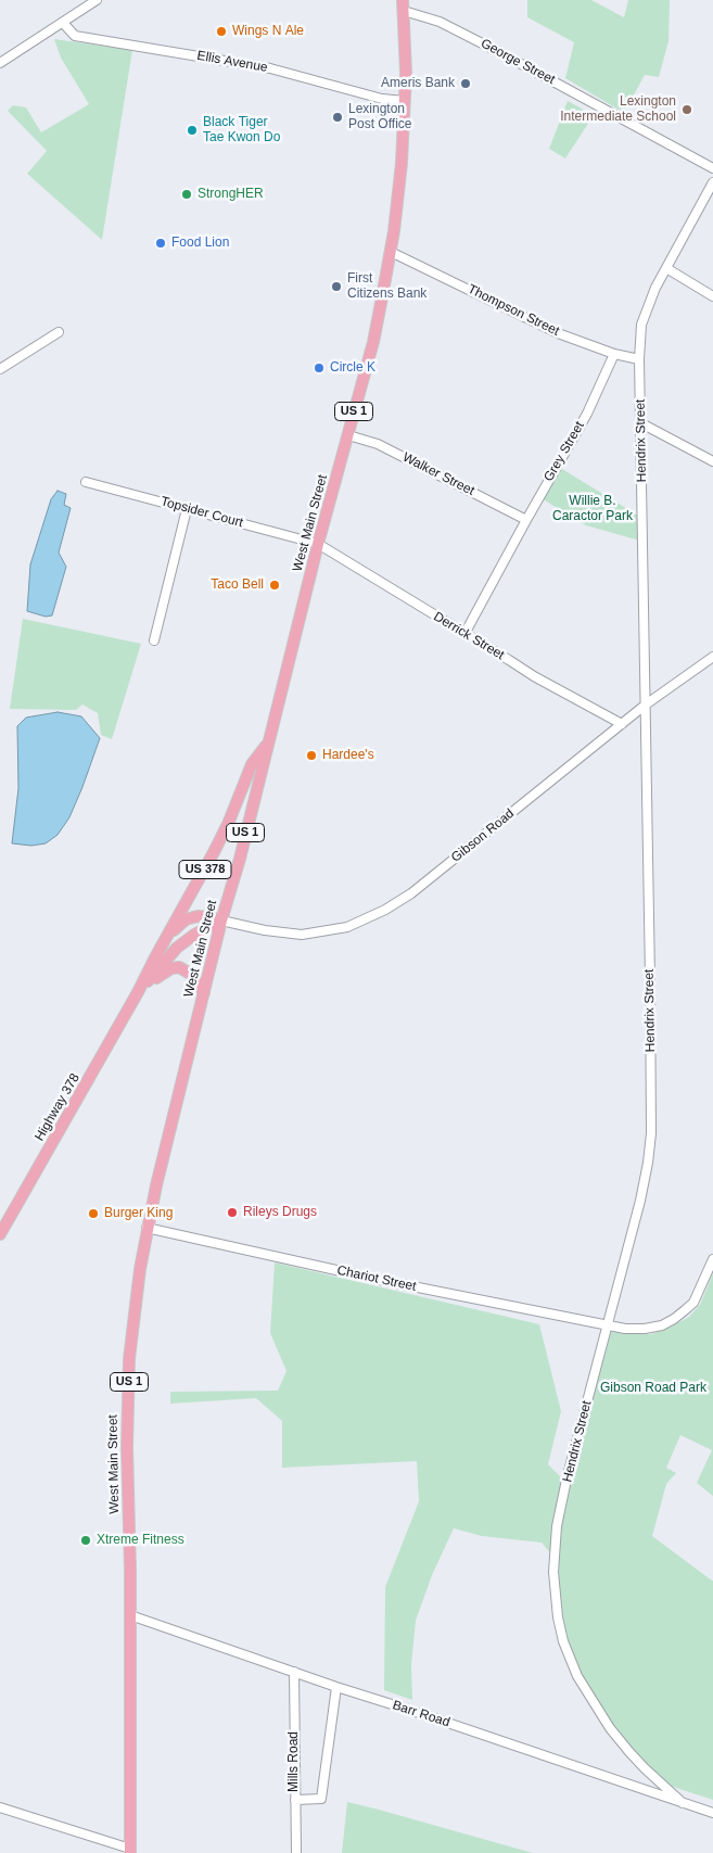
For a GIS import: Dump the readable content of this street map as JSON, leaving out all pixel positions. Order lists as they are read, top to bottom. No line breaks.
{"streets":{"main road":["US 1","West Main Street","US 378","Highway 378"],"street":["Ellis Avenue","George Street","Thompson Street","Hendrix Street","Grey Street","Walker Street","Topsider Court","Derrick Street","Gibson Road","Chariot Street","Barr Road","Mills Road"]},"crossings":[["Ellis Avenue","West Main Street"],["George Street","West Main Street"],["Thompson Street","Hendrix Street"],["Thompson Street","Grey Street"],["Thompson Street","West Main Street"],["Hendrix Street","Gibson Road"],["Hendrix Street","Chariot Street"],["Hendrix Street","Barr Road"],["Grey Street","Walker Street"],["Grey Street","Derrick Street"],["Walker Street","West Main Street"],["Topsider Court","West Main Street"],["Topsider Court","Derrick Street"],["West Main Street","Derrick Street"],["West Main Street","Gibson Road"],["West Main Street","US 378"],["West Main Street","Chariot Street"],["West Main Street","Barr Road"],["Derrick Street","Gibson Road"],["Gibson Road","US 378"],["US 378","Highway 378"],["Barr Road","Mills Road"]],"parks":["Willie B. Caractor Park","Gibson Road Park"],"places":["Wings N Ale","Ameris Bank","Lexington Intermediate School","Lexington Post Office","Black Tiger Tae Kwon Do","StrongHER","Food Lion","First Citizens Bank","Circle K","Taco Bell","Hardee's","Rileys Drugs","Burger King","Xtreme Fitness"]}
